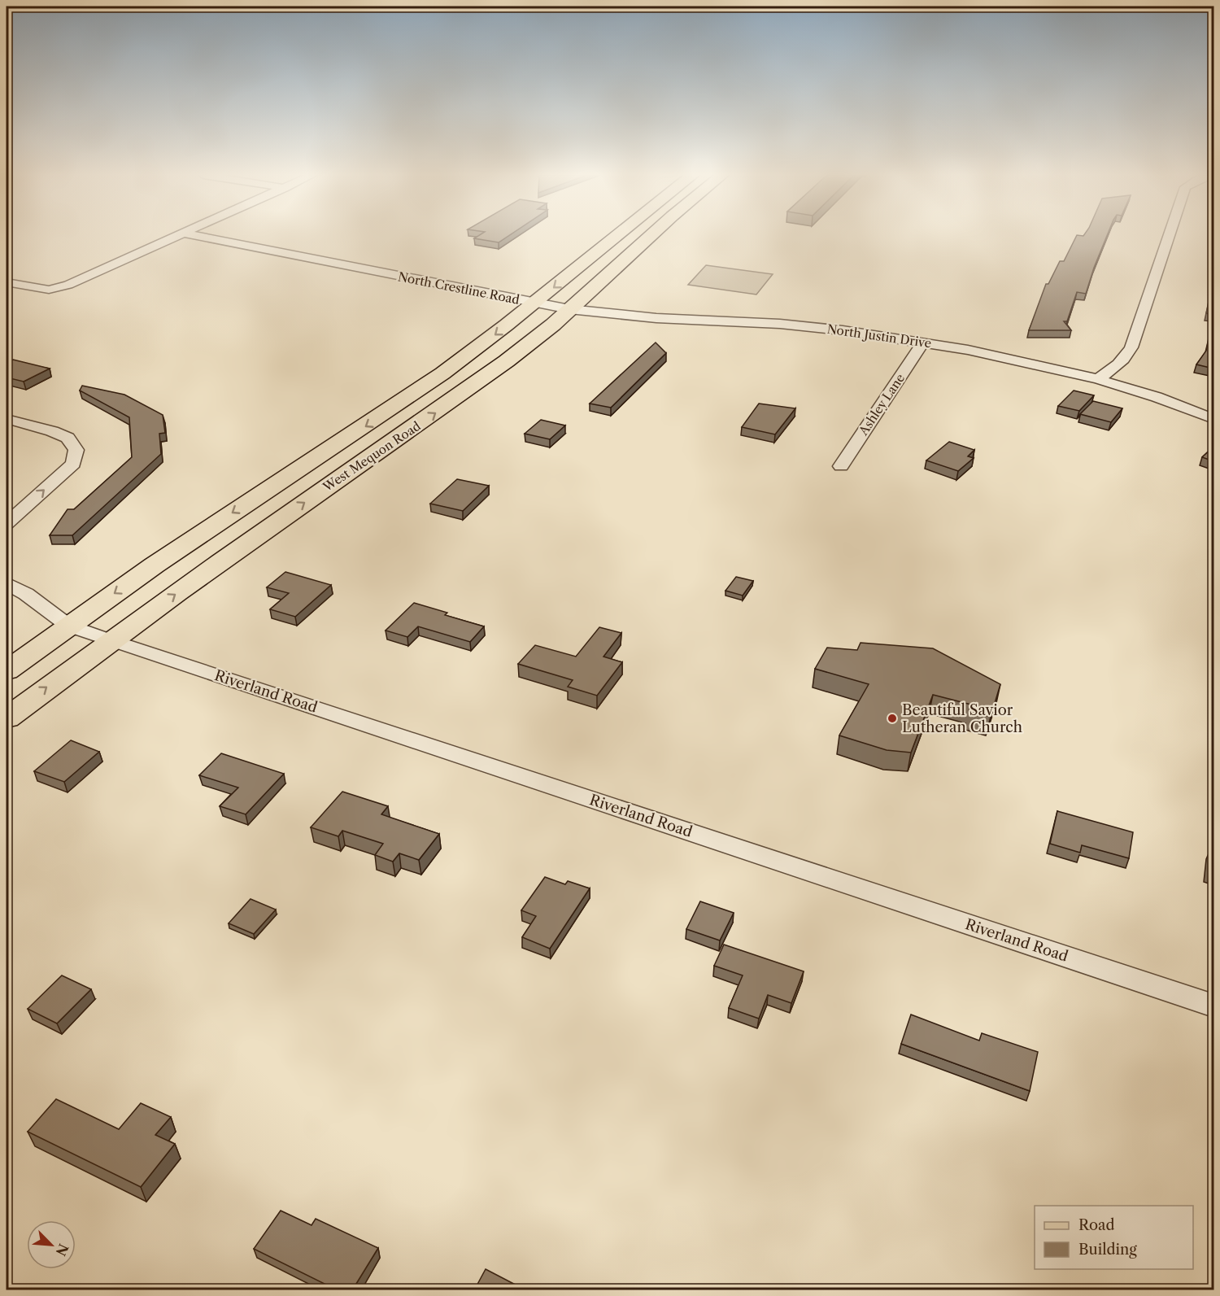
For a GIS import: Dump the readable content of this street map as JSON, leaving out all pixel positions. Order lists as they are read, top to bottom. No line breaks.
{"streets":{"main road":["West Mequon Road"],"street":["North Crestline Road","North Justin Drive","Ashley Lane","Riverland Road"]},"crossings":[["North Crestline Road","North Justin Drive"],["North Crestline Road","West Mequon Road"],["North Justin Drive","Ashley Lane"],["North Justin Drive","West Mequon Road"],["West Mequon Road","Riverland Road"]],"places":["Beautiful Savior Lutheran Church"],"legend":["Road","Building"],"north":"bottom right"}
